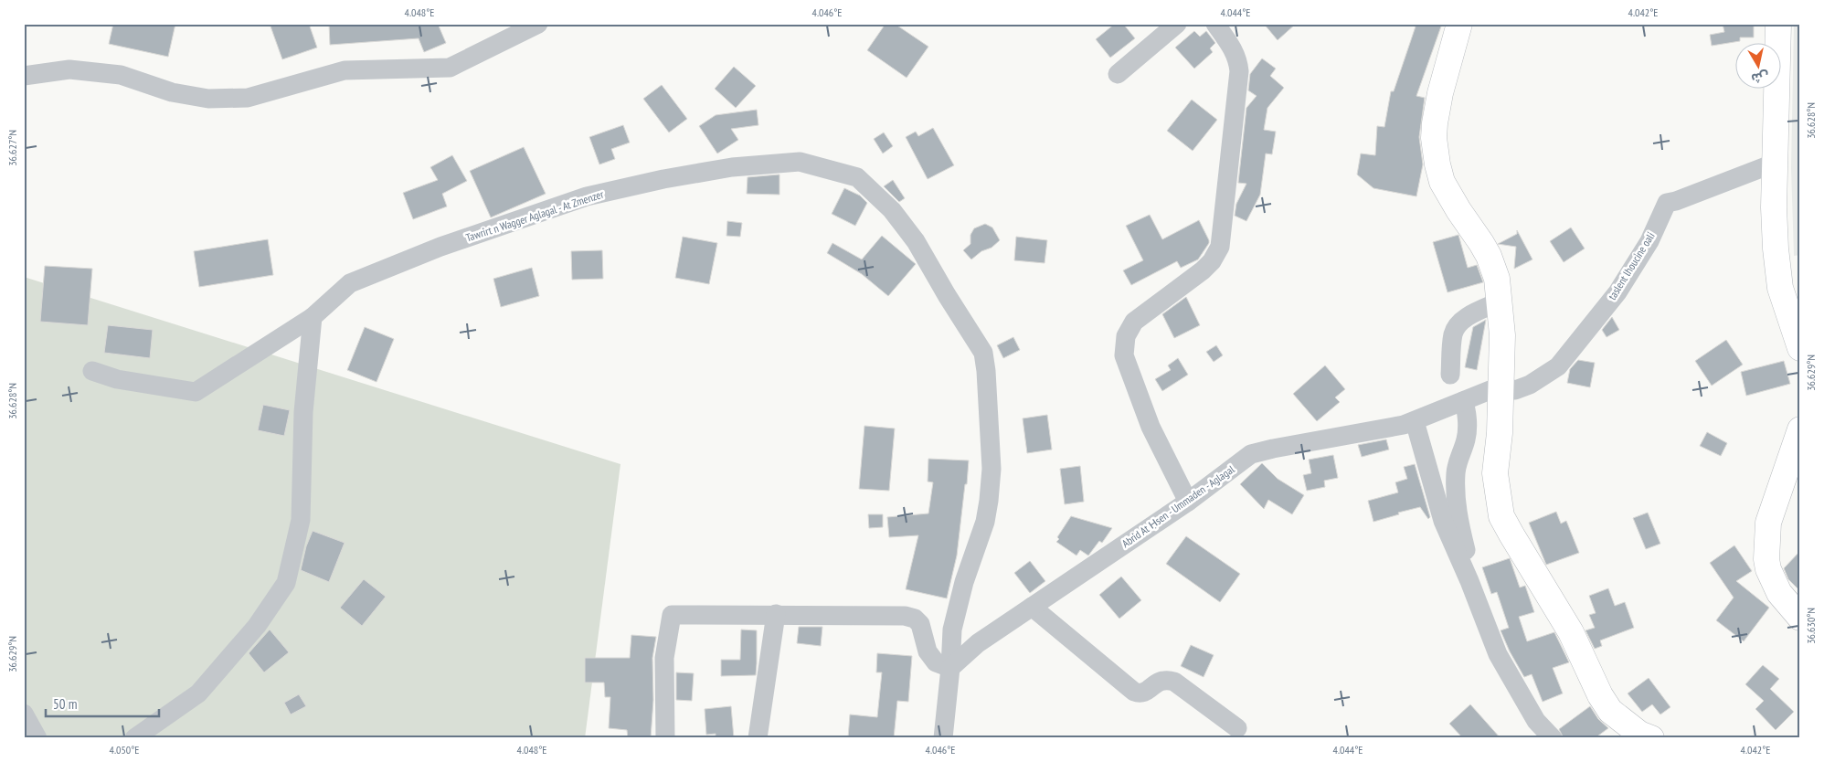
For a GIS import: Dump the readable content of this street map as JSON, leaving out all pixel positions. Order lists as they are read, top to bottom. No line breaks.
{"streets":{"street":["Tawrirt n Wagger Aglagal - At Zmenzer","taslent lhoucine oali","Abrid At Ḥsen - Ummaden - Aglagal"]},"crossings":[["Tawrirt n Wagger Aglagal - At Zmenzer","Abrid At Ḥsen - Ummaden - Aglagal"],["taslent lhoucine oali","Abrid At Ḥsen - Ummaden - Aglagal"]],"scale_bar":"50 m","north":"bottom","coordinates":["4.048°E","4.046°E","4.044°E","4.042°E","36.628°N","36.627°N","36.629°N","36.630°N","4.050°E"]}
